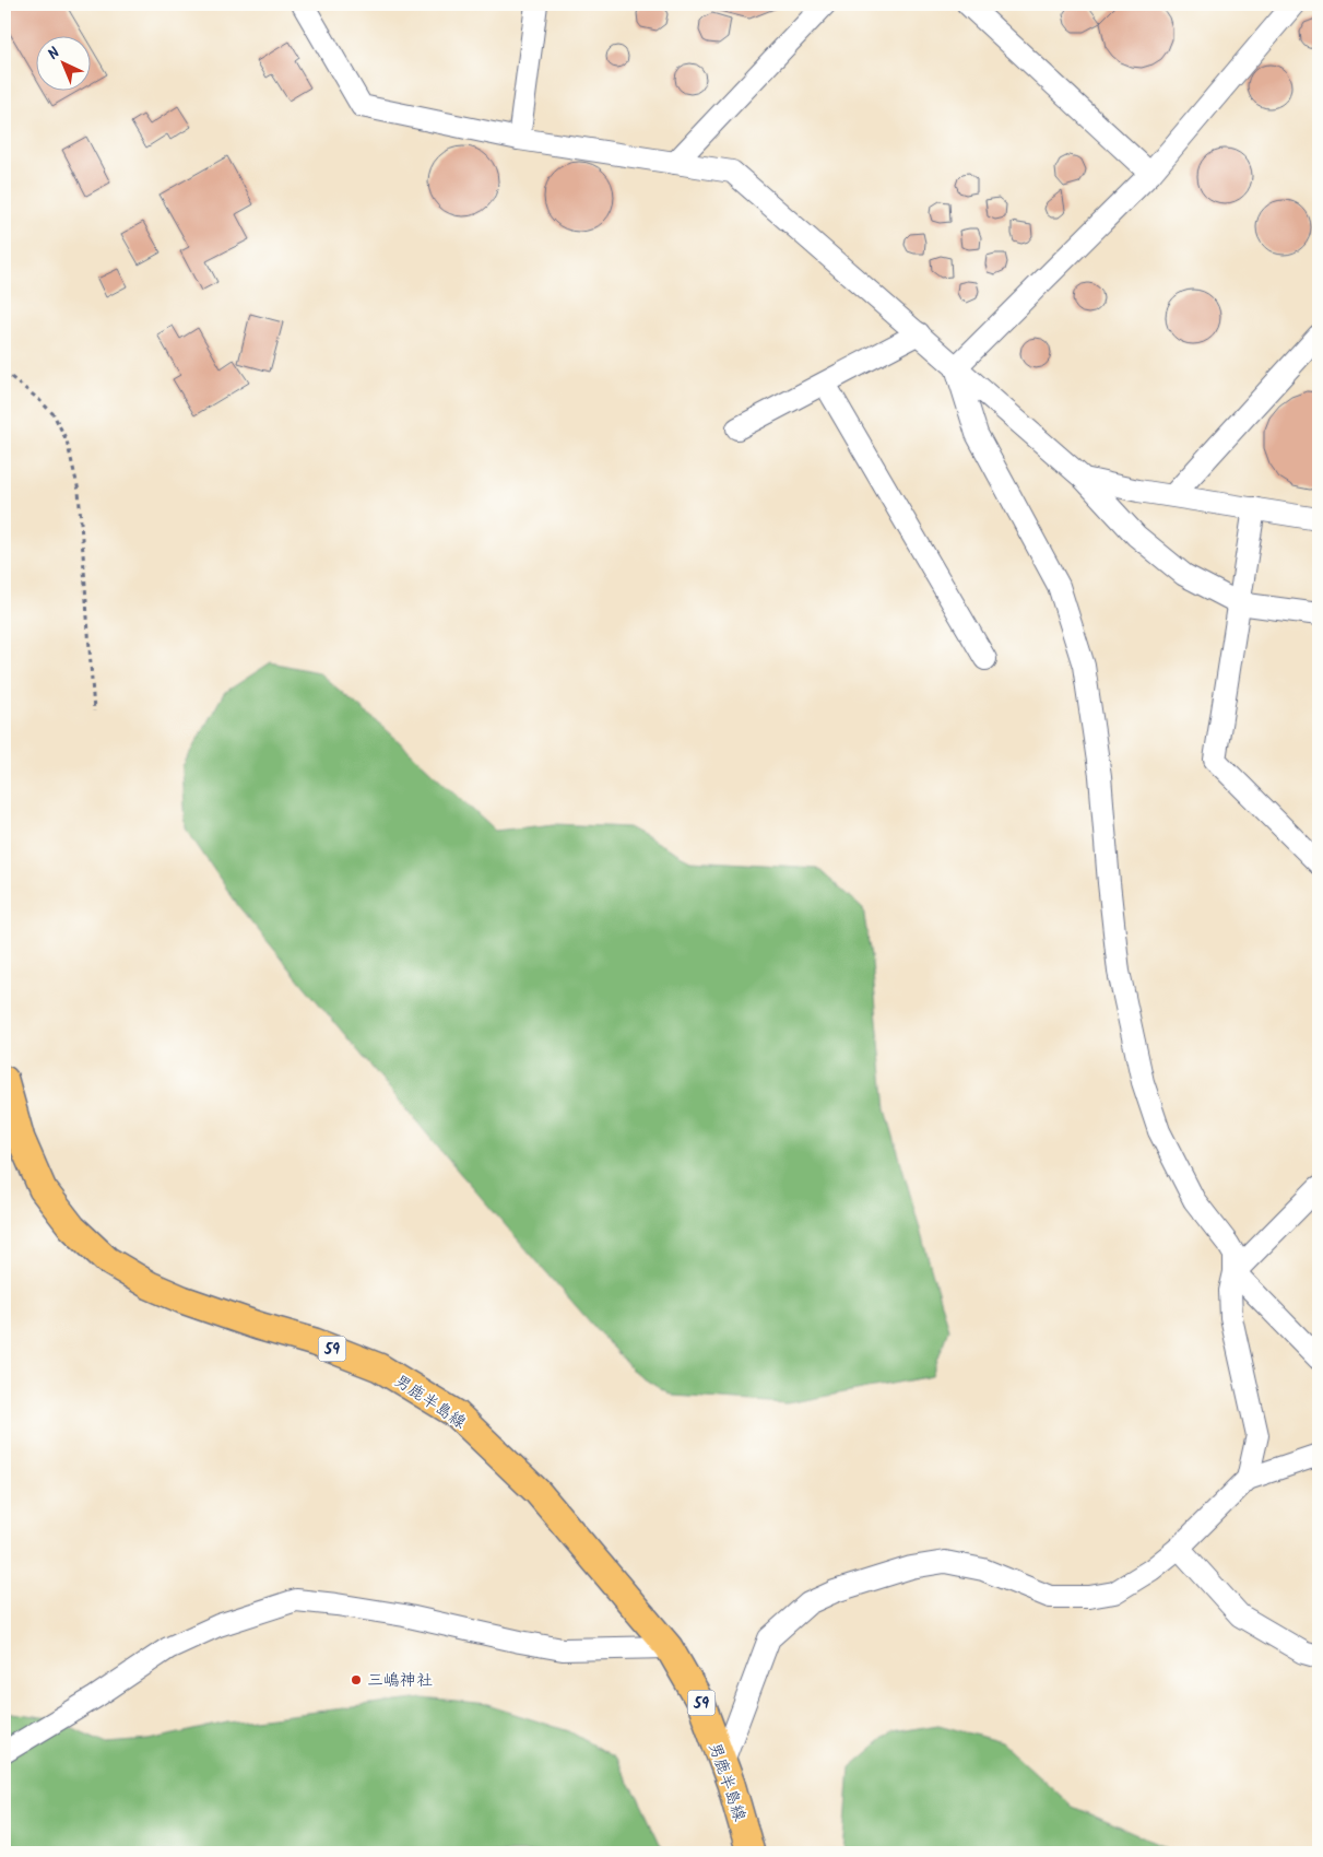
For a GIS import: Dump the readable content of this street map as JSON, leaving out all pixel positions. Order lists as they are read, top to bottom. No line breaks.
{"streets":{"main road":["59","男鹿半島線"]},"places":["三嶋神社"],"north":"top left"}
